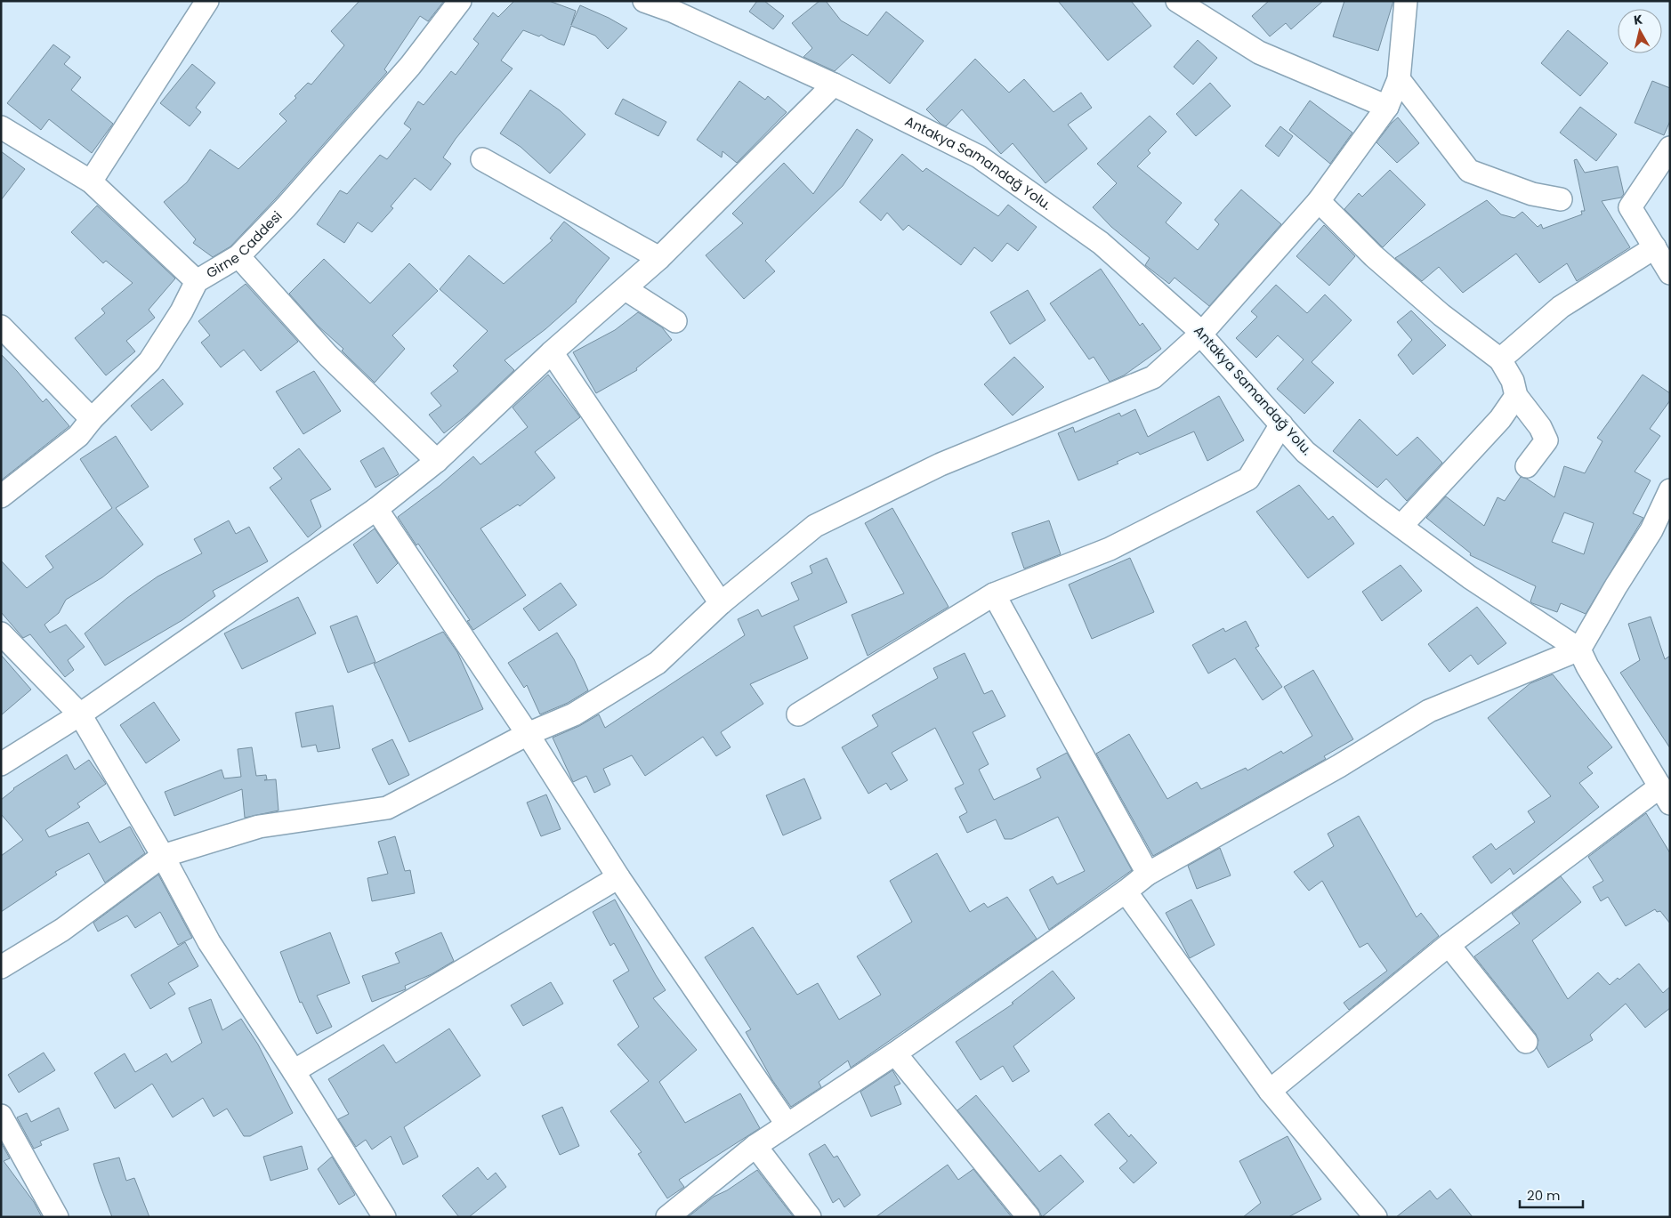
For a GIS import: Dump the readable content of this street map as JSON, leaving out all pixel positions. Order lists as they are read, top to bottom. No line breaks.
{"streets":{"street":["Antakya Samandağ Yolu.","Girne Caddesi"]},"scale_bar":"20 m","north":"top"}
